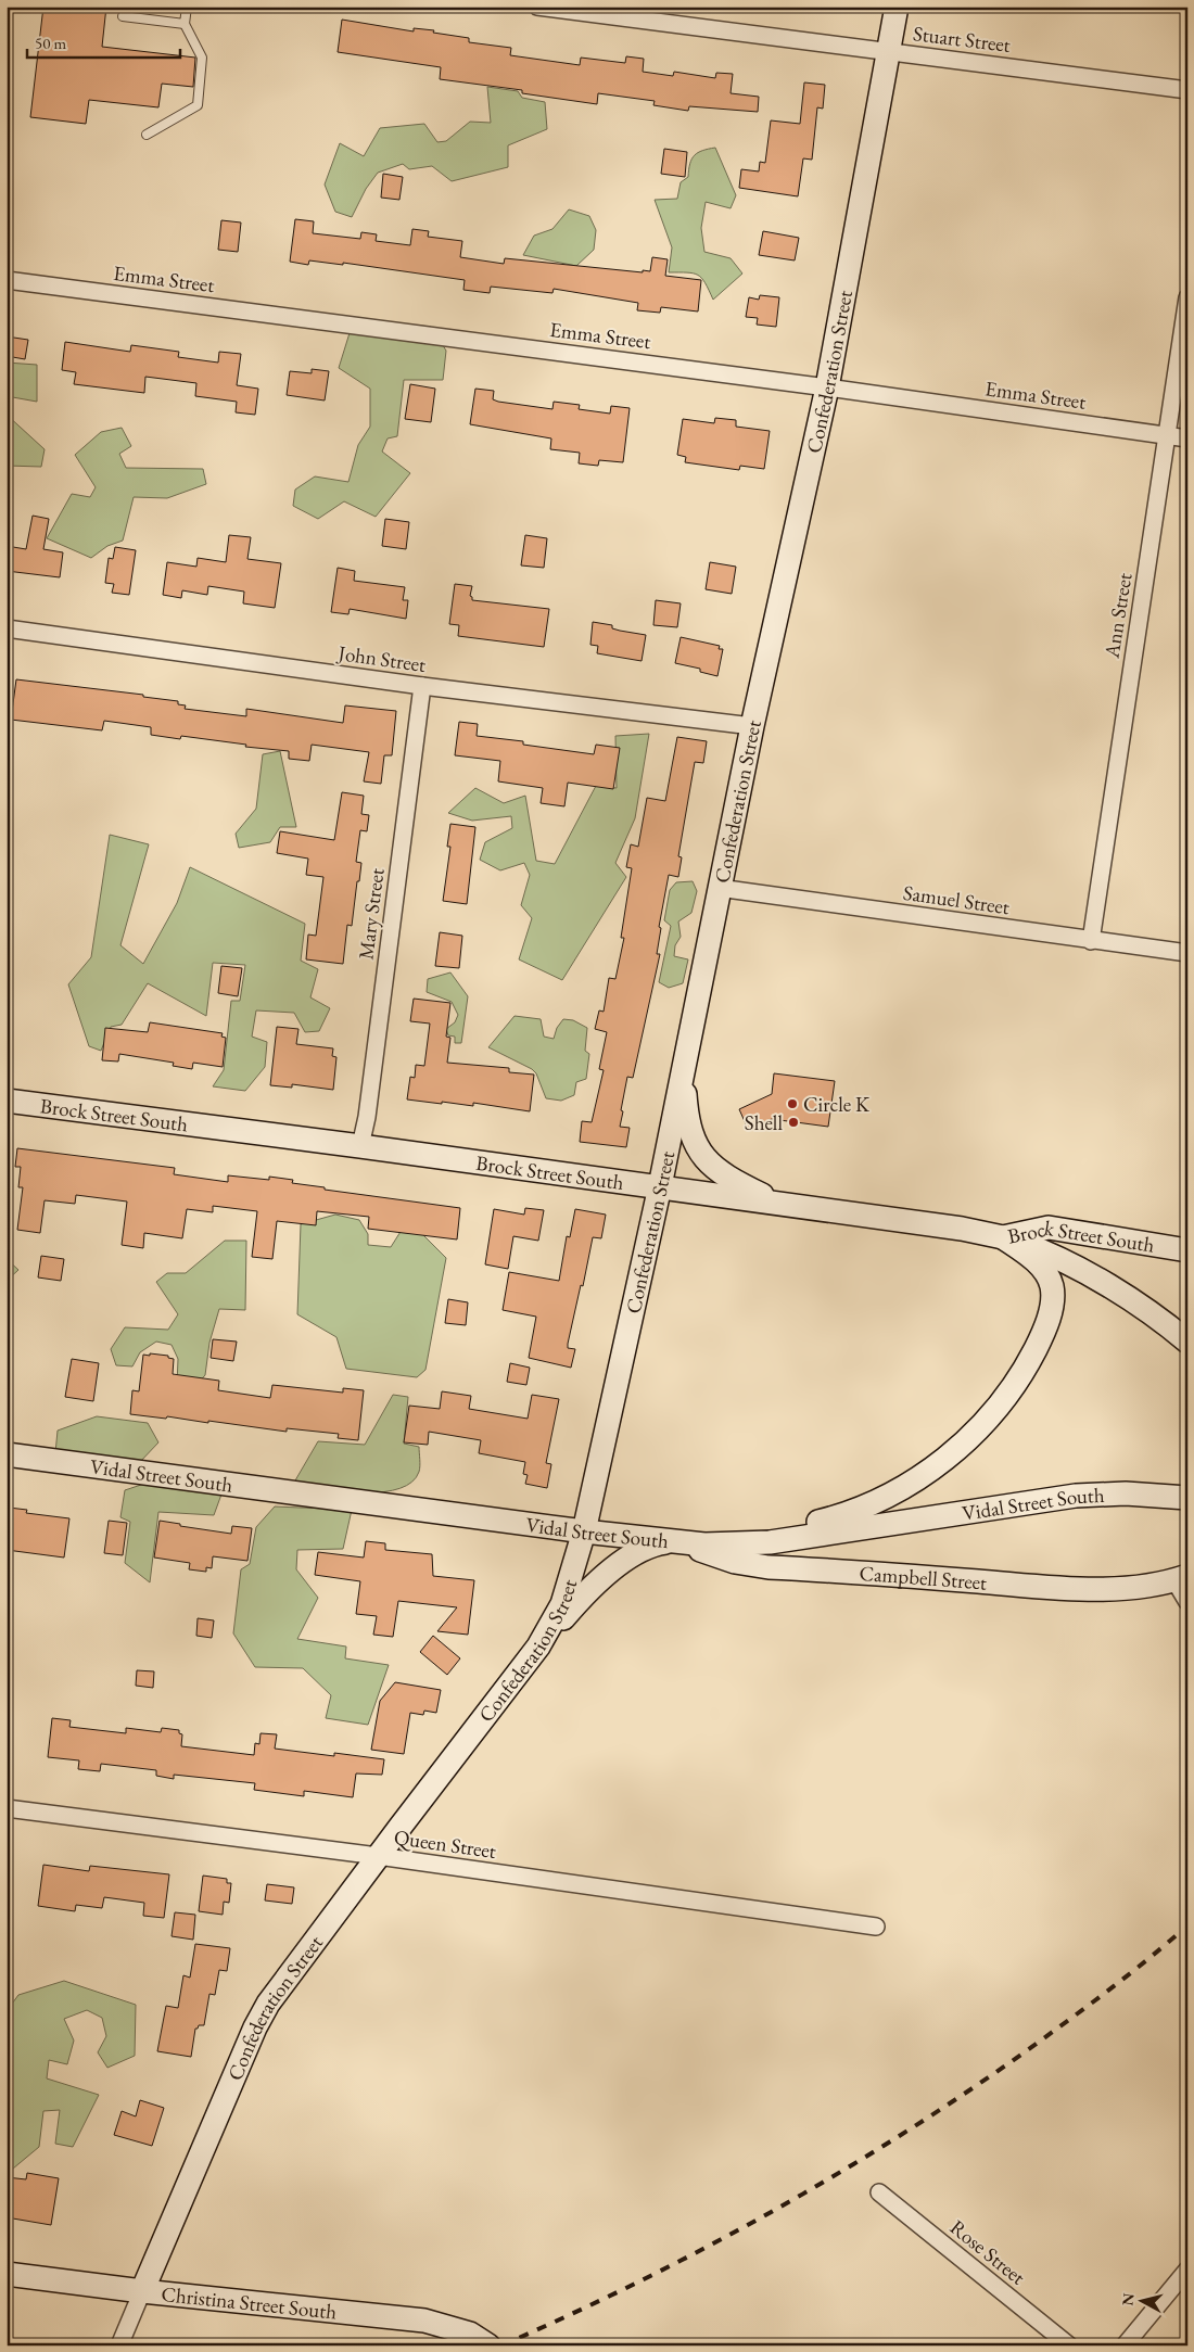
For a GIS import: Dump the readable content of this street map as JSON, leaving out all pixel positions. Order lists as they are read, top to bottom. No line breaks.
{"streets":{"main road":["Confederation Street","Brock Street South","Vidal Street South","Campbell Street","Christina Street South"],"street":["Stuart Street","Emma Street","Ann Street","John Street","Samuel Street","Mary Street","Queen Street","Rose Street"]},"crossings":[["Stuart Street","Confederation Street"],["Emma Street","Confederation Street"],["Emma Street","Ann Street"],["Confederation Street","John Street"],["Confederation Street","Samuel Street"],["Confederation Street","Brock Street South"],["Confederation Street","Vidal Street South"],["Confederation Street","Queen Street"],["Confederation Street","Christina Street South"],["Ann Street","Samuel Street"],["John Street","Mary Street"],["Mary Street","Brock Street South"],["Vidal Street South","Campbell Street"]],"places":["Circle K","Shell"],"scale_bar":"50 m","north":"left"}
